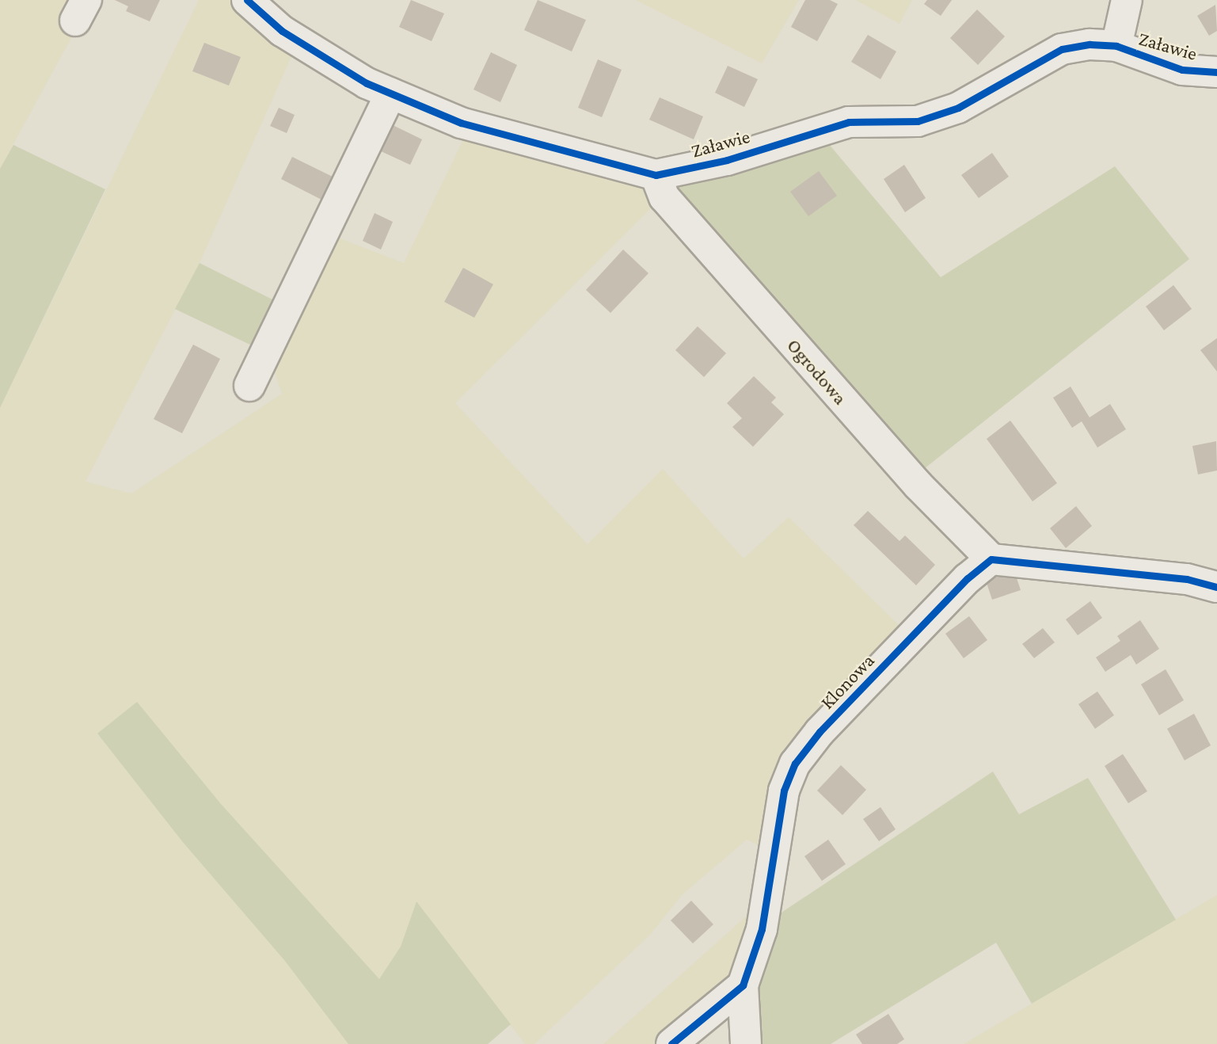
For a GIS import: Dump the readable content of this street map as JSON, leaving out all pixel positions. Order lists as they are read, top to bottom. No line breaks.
{"streets":{"street":["Załawie","Ogrodowa","Klonowa"]},"crossings":[["Załawie","Ogrodowa"],["Ogrodowa","Klonowa"]]}
